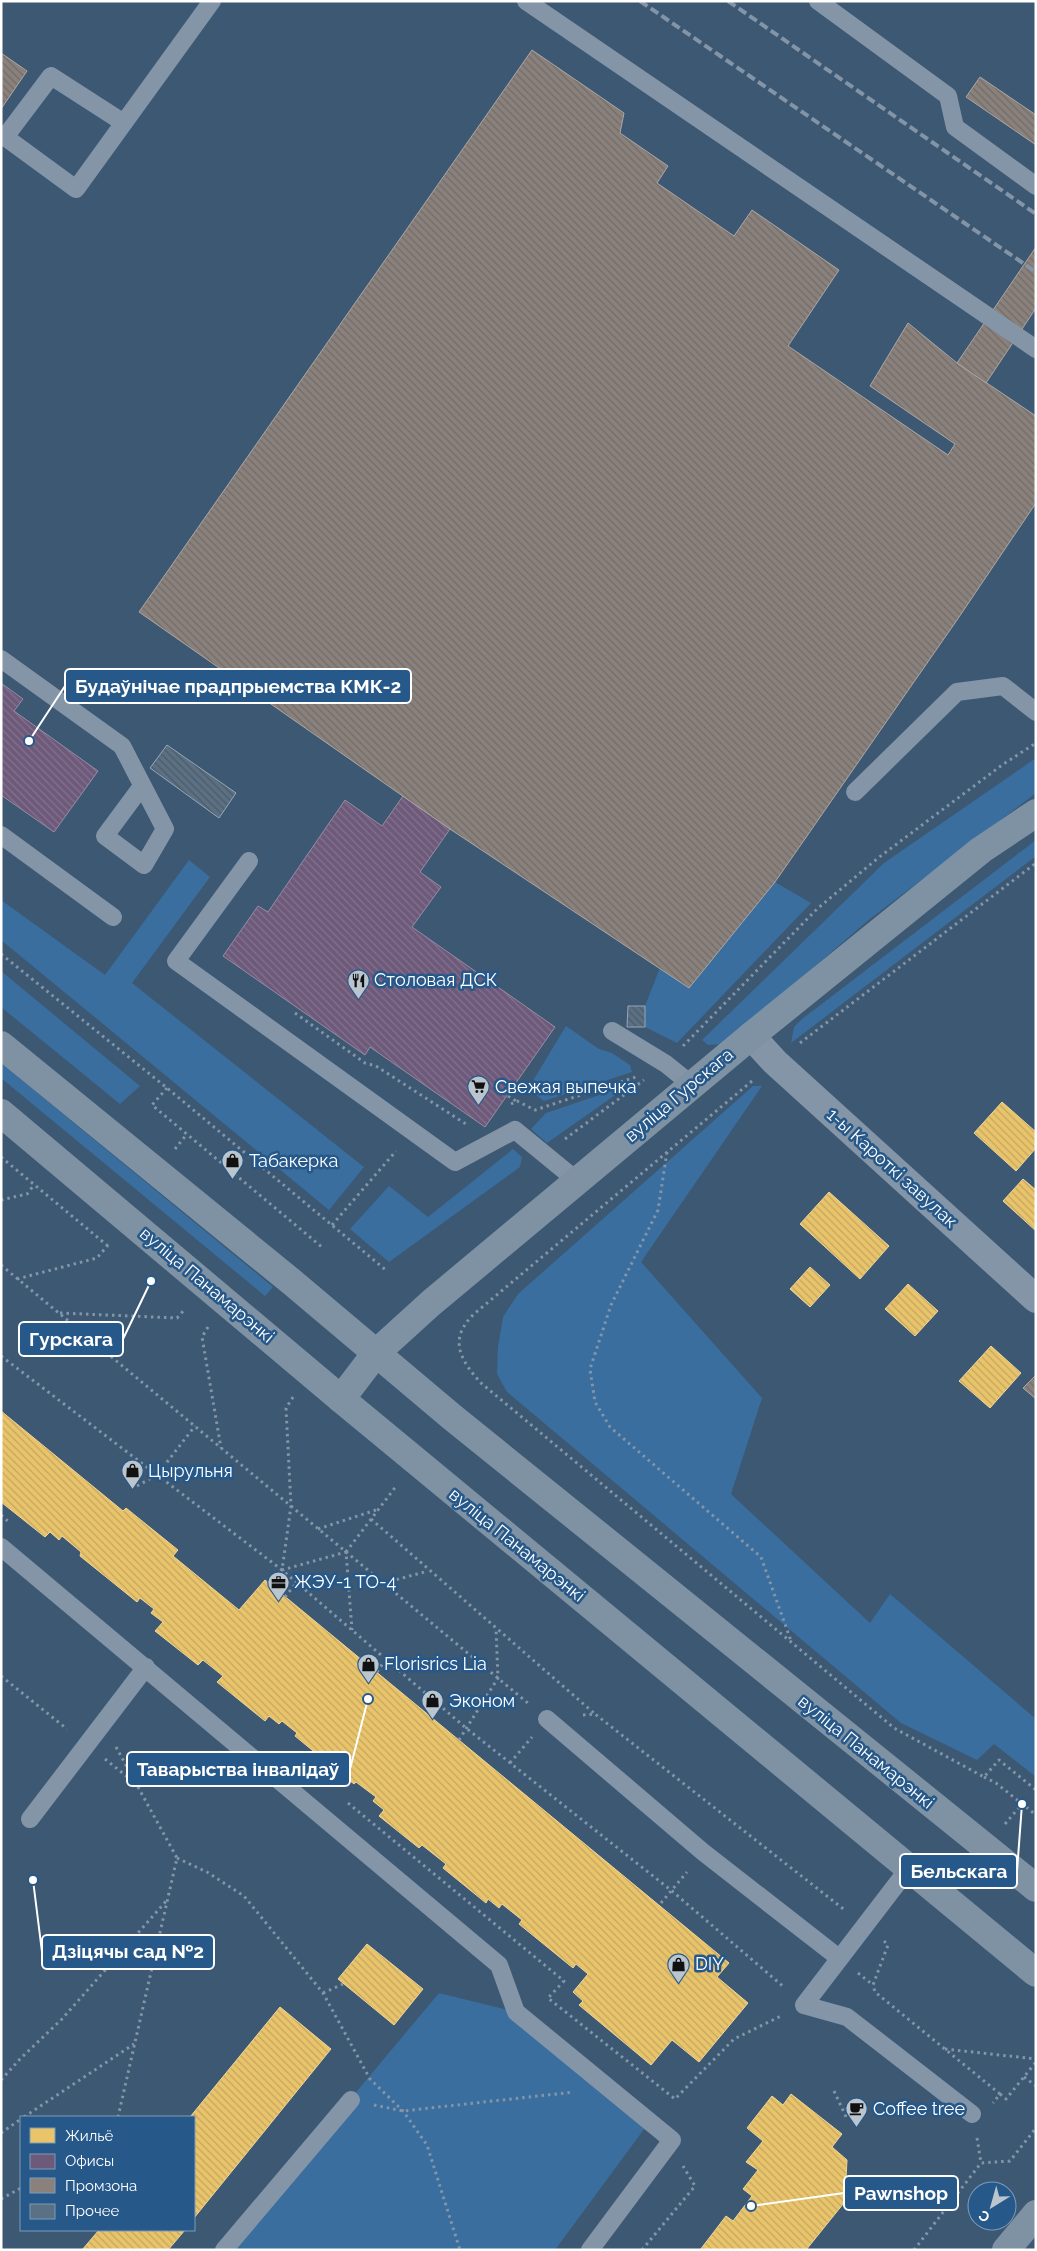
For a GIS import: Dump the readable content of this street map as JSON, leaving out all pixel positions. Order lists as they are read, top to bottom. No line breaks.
{"streets":{"main road":["вуліца Гурскага","вуліца Панамарэнкі"],"street":["1-ы Кароткі завулак"]},"crossings":[["вуліца Гурскага","1-ы Кароткі завулак"],["вуліца Гурскага","вуліца Панамарэнкі"]],"places":{"other":["Будаўнічае прадпрыемства КМК-2","Гурскага","Таварыства інвалідаў","Бельскага","Дзіцячы сад №2","Pawnshop"],"restaurant":["Столовая ДСК"],"supermarket":["Свежая выпечка"],"shop":["Табакерка","Цырульня","Florisrics Lia","Эконом","DIY"],"office":["ЖЭУ-1 ТО-4"],"cafe":["Coffee tree"]},"legend":["Жильё","Офисы","Промзона","Прочее"],"north":"bottom left"}
